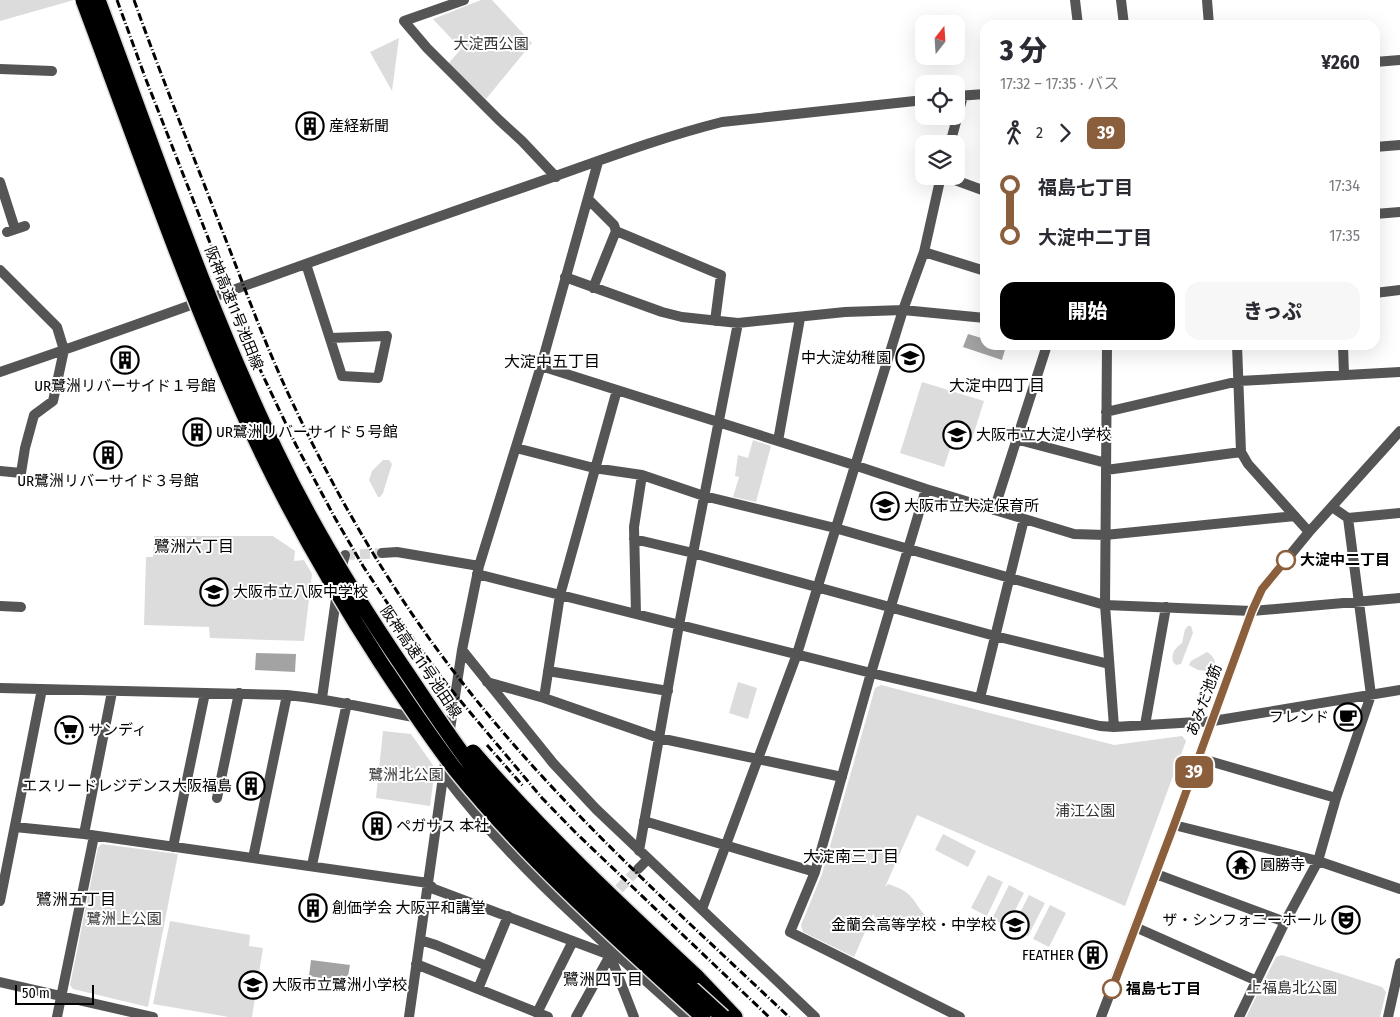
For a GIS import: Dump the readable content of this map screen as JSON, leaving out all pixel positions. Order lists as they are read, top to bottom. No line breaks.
{"streets":{"highway":["阪神高速11号池田線"],"street":["あみだ池筋"]},"districts":["大淀中五丁目","大淀中四丁目","鷺洲六丁目","大淀南三丁目","鷺洲五丁目","鷺洲四丁目"],"parks":["大淀西公園","鷺洲北公園","浦江公園","鷺洲上公園","上福島北公園"],"places":{"building":["産経新聞","UR鷺洲リバーサイド１号館","UR鷺洲リバーサイド５号館","UR鷺洲リバーサイド３号館","エスリードレジデンス大阪福島","ペガサス 本社","創価学会 大阪平和講堂","FEATHER"],"school or university":["中大淀幼稚園","大阪市立大淀小学校","大阪市立大淀保育所","大阪市立八阪中学校","金蘭会高等学校・中学校","大阪市立鷺洲小学校"],"other":["大淀中二丁目","福島七丁目"],"cafe":["フレンド"],"supermarket":["サンディ"],"temple":["圓勝寺"],"theatre":["ザ・シンフォニーホール"]},"lines":["bus line 39"],"scale_bar":"50 m","north":"top","page":{"on_map":"39","heading":["3 分","17:32 – 17:35 · バス","¥260"],"legs":["2","39"],"list":[{"name":"福島七丁目","value":"17:34"},{"name":"大淀中二丁目","value":"17:35"}],"buttons":["開始","きっぷ"],"scale":"50 m"}}
